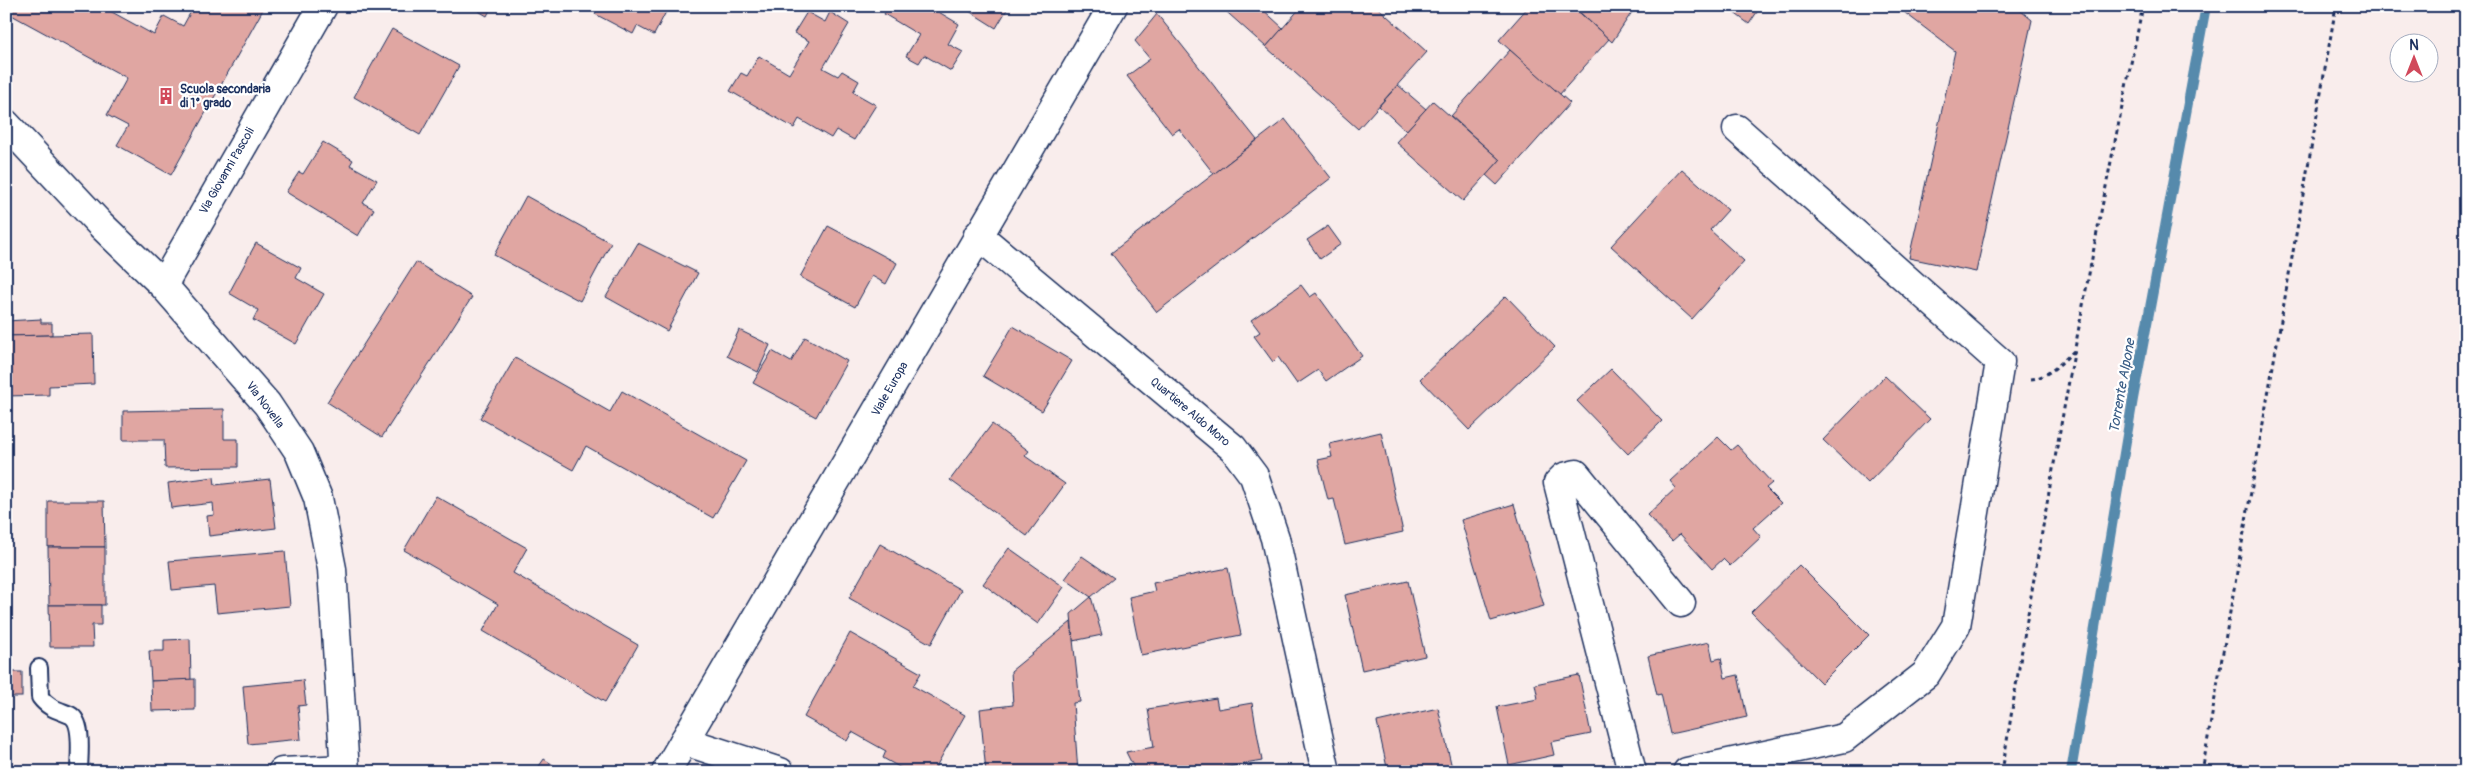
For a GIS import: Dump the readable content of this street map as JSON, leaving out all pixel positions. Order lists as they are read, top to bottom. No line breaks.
{"streets":{"street":["Via Giovanni Pascoli","Viale Europa","Via Novella","Quartiere Aldo Moro"]},"crossings":[["Via Giovanni Pascoli","Via Novella"],["Viale Europa","Quartiere Aldo Moro"]],"water":["Torrente Alpone"],"places":{"building":["Scuola secondaria di 1° grado"]},"north":"top"}
